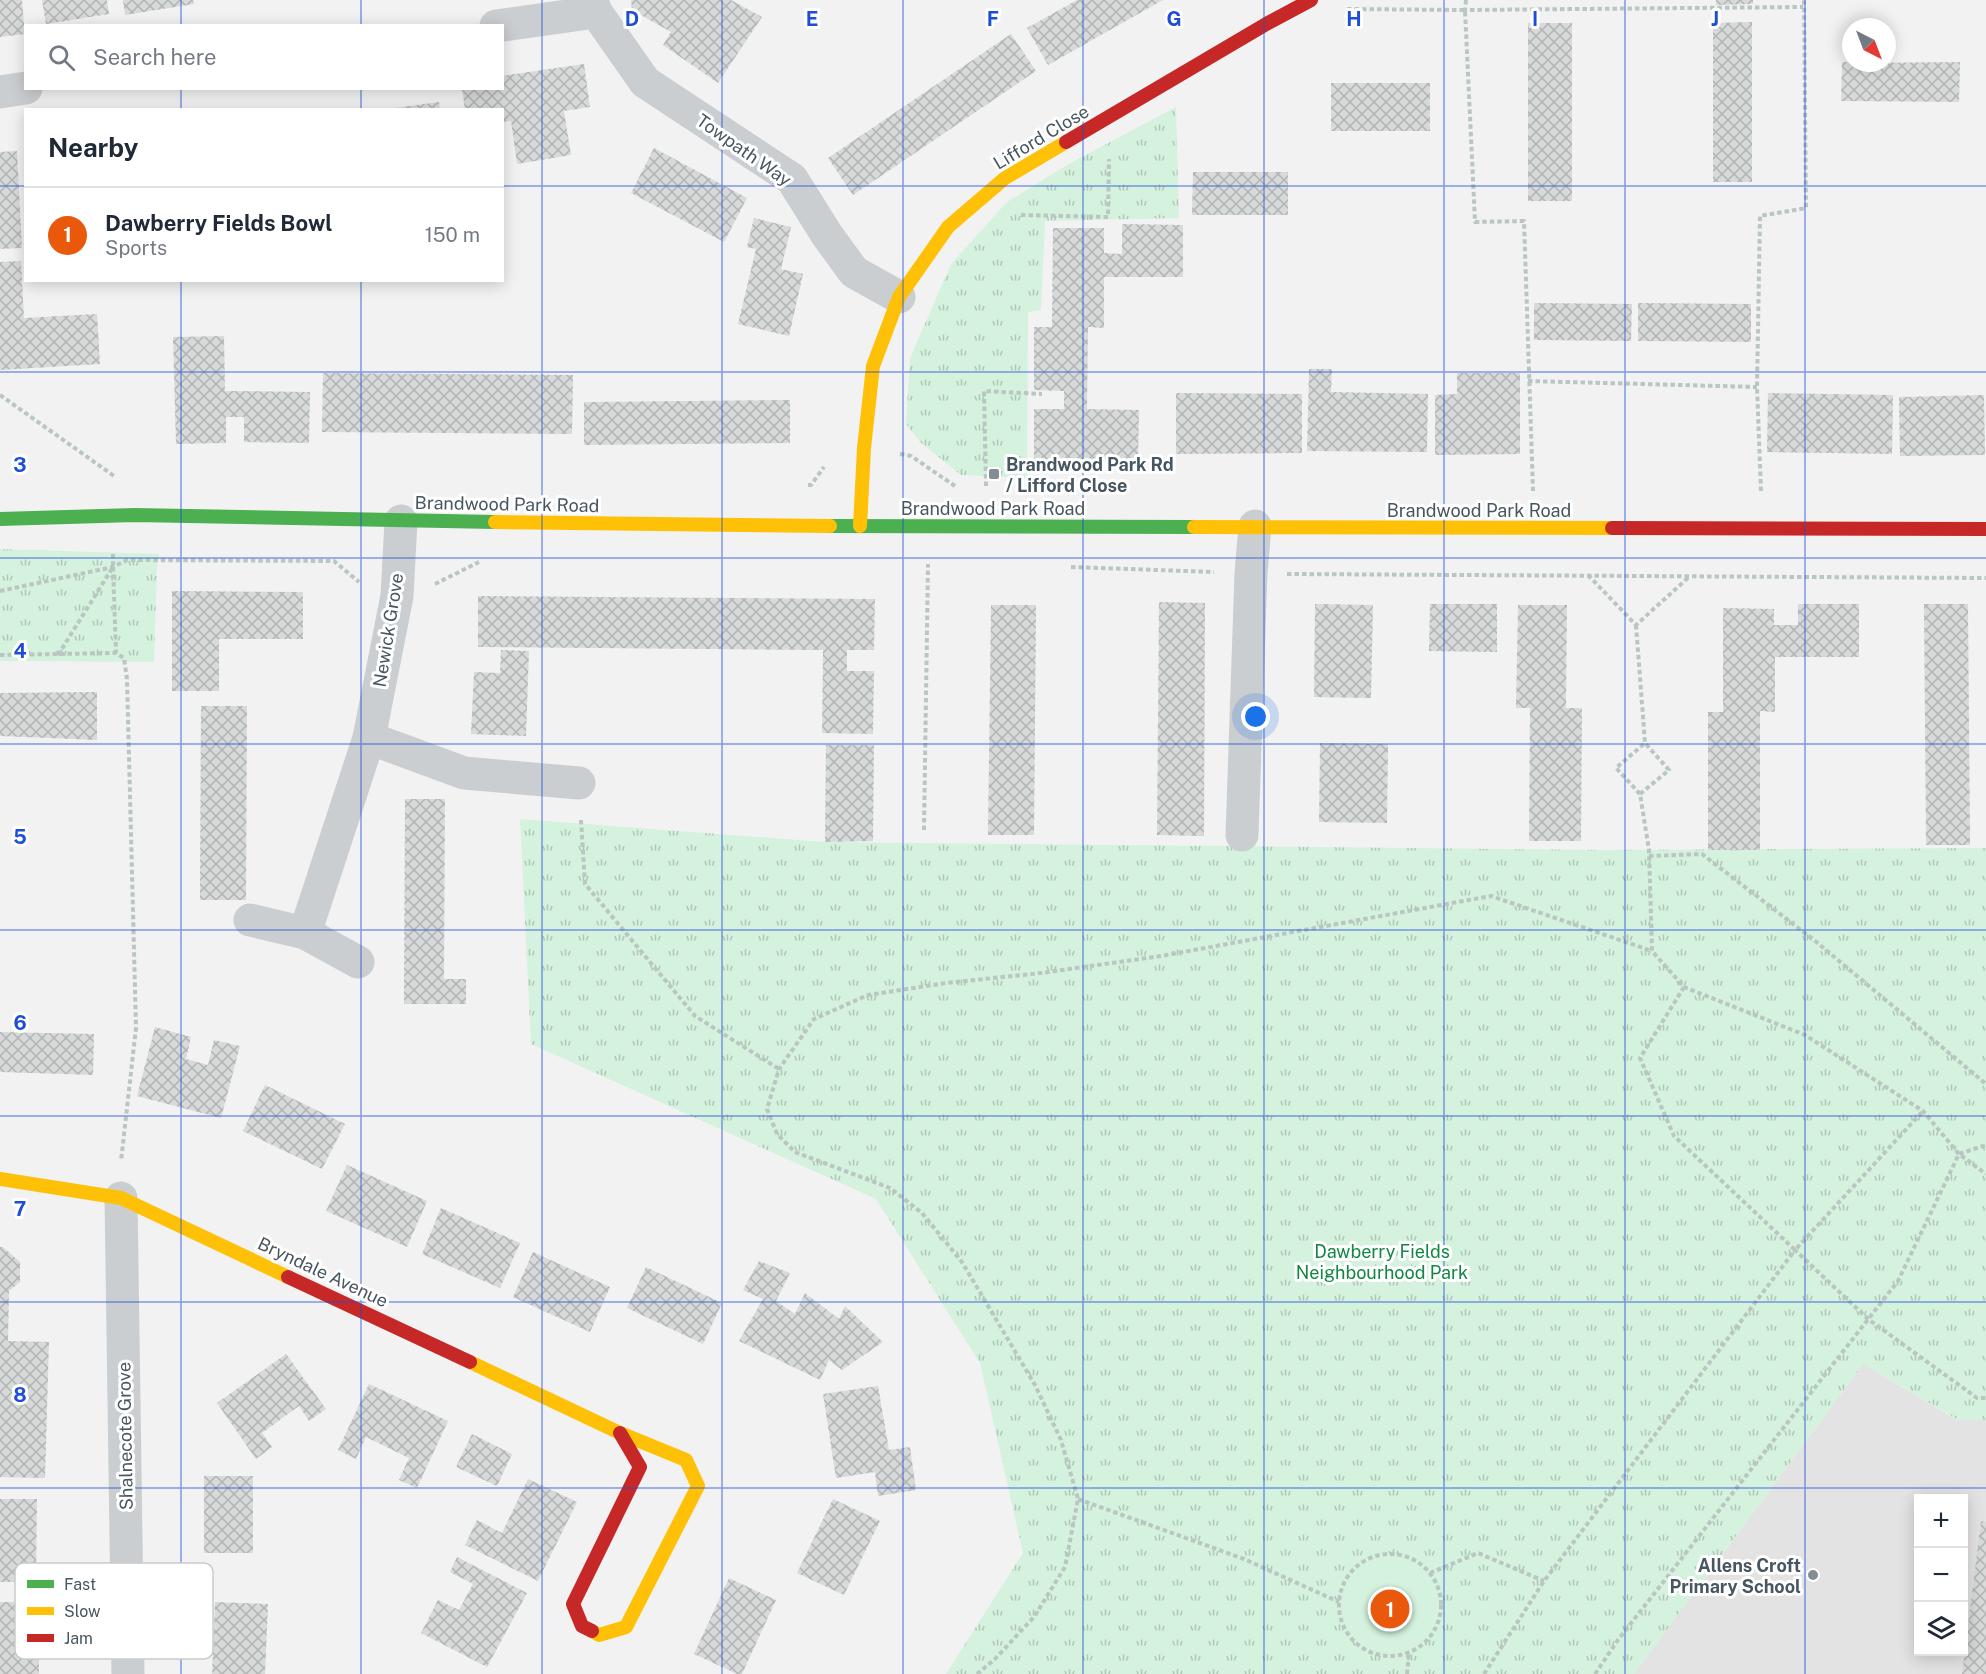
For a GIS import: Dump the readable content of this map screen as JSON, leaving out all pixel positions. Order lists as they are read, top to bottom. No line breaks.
{"streets":{"street":["Lifford Close","Towpath Way","Brandwood Park Road","Newick Grove","Bryndale Avenue","Shalnecote Grove"]},"crossings":[["Lifford Close","Towpath Way"],["Lifford Close","Brandwood Park Road"],["Brandwood Park Road","Newick Grove"],["Bryndale Avenue","Shalnecote Grove"]],"parks":["Dawberry Fields Neighbourhood Park"],"places":{"transit":["Brandwood Park Rd / Lifford Close"],"other":["Allens Croft Primary School"]},"legend":["Fast","Slow","Jam"],"north":"bottom right","page":{"search":"Search here","heading":"Nearby","list":[{"mark":"1","name":"Dawberry Fields Bowl","note":"Sports","value":"150 m"}],"map_buttons":["+","−"],"pins":"1"},"grid":{"columns":["D","E","F","G","H","I","J"],"rows":["3","4","5","6","7","8"]}}
